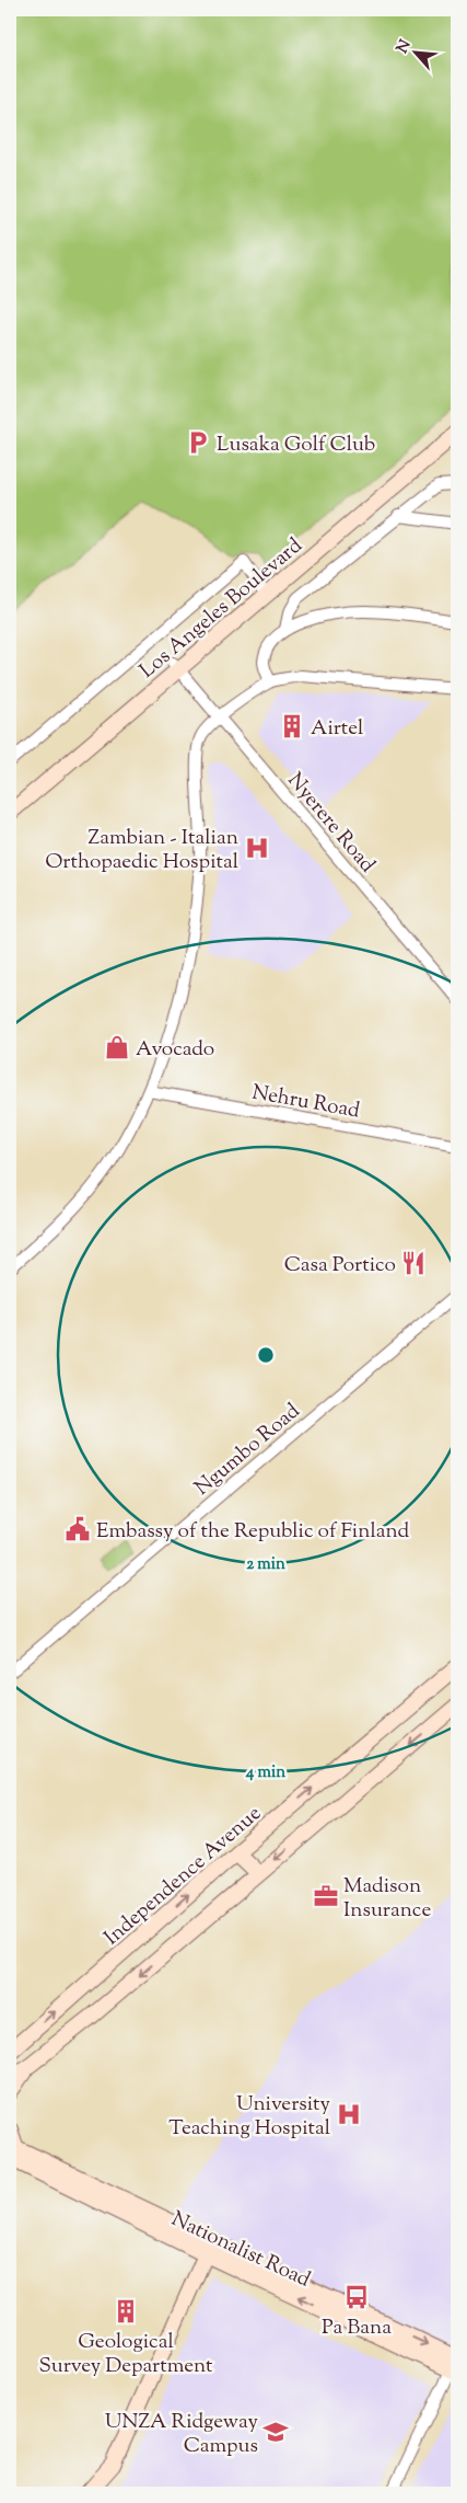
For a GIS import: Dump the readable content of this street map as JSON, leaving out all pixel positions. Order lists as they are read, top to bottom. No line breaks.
{"streets":{"main road":["Los Angeles Boulevard","Independence Avenue","Nationalist Road"],"street":["Nyerere Road","Nehru Road","Ngumbo Road"]},"crossings":[["Los Angeles Boulevard","Nyerere Road"]],"places":{"parking":["Lusaka Golf Club"],"building":["Airtel","Geological Survey Department"],"hospital":["Zambian - Italian Orthopaedic Hospital","University Teaching Hospital"],"shop":["Avocado"],"restaurant":["Casa Portico"],"public building":["Embassy of the Republic of Finland"],"office":["Madison Insurance"],"bus stop":["Pa Bana"],"school or university":["UNZA Ridgeway Campus"]},"north":"top left","rings":["2 min","4 min"]}
